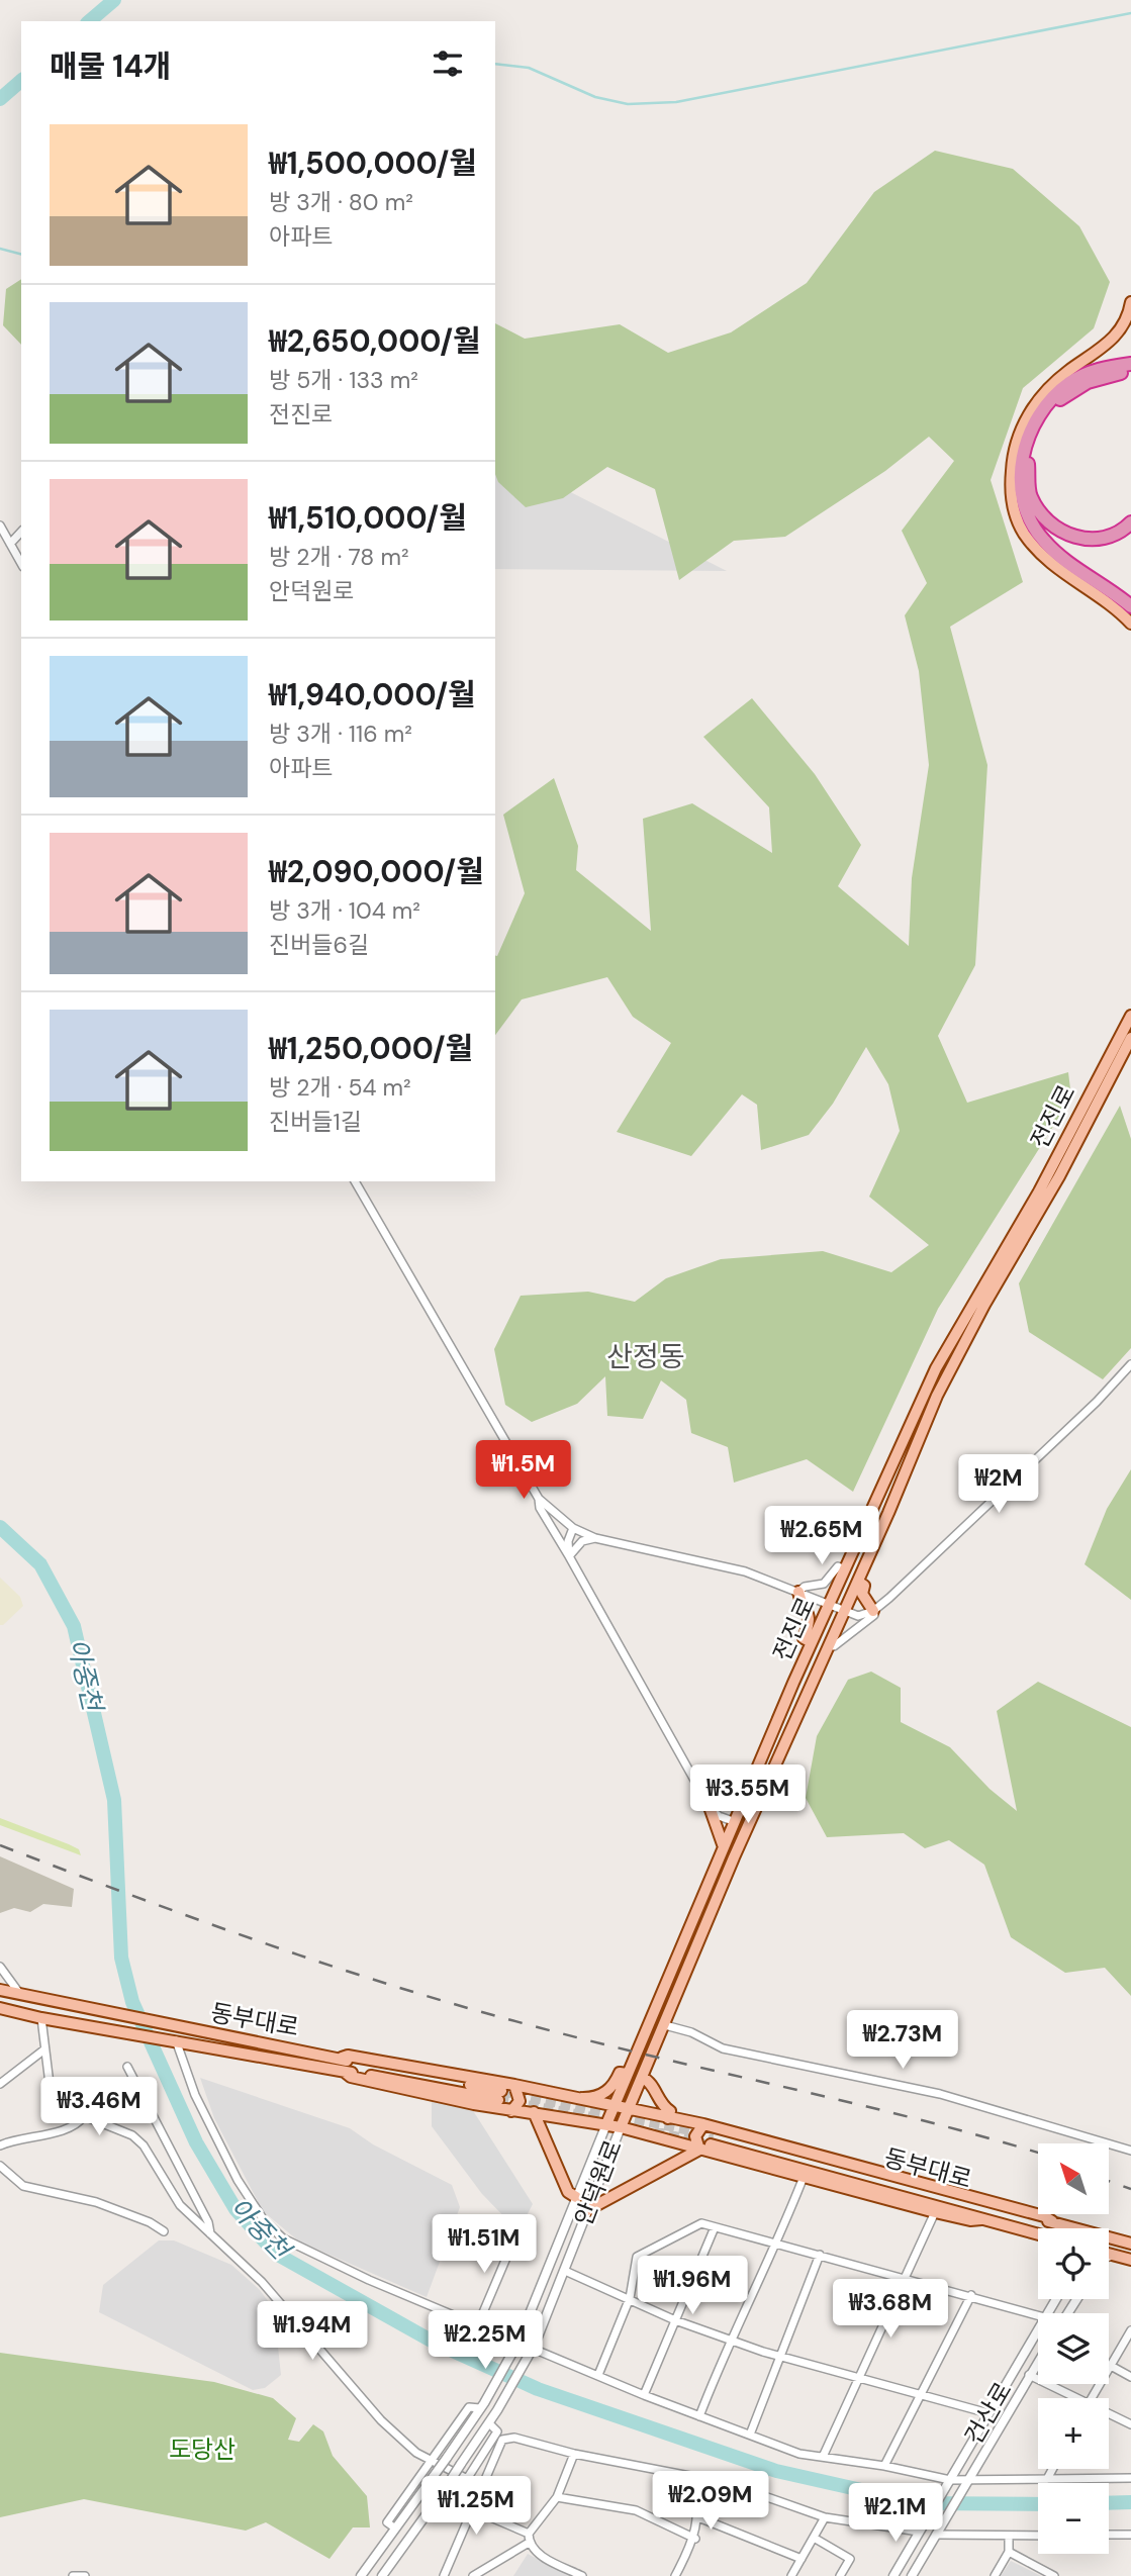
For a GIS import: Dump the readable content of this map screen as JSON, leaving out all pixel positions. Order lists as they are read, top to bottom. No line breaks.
{"streets":{"main road":["전진로","동부대로"],"street":["안덕원로","건산로"]},"crossings":[["전진로","동부대로"],["전진로","안덕원로"],["동부대로","안덕원로"]],"districts":["산정동"],"water":["아중천"],"parks":["도당산"],"north":"top left","page":{"heading":"매물 14개","list":[{"name":"₩1,500,000/월","note":"방 3개 · 80 m² · 아파트"},{"name":"₩2,650,000/월","note":"방 5개 · 133 m² · 전진로"},{"name":"₩1,510,000/월","note":"방 2개 · 78 m² · 안덕원로"},{"name":"₩1,940,000/월","note":"방 3개 · 116 m² · 아파트"},{"name":"₩2,090,000/월","note":"방 3개 · 104 m² · 진버들6길"},{"name":"₩1,250,000/월","note":"방 2개 · 54 m² · 진버들1길"}],"price":["₩1.5M","₩2M","₩2.65M","₩3.55M","₩2.73M","₩3.46M","₩1.51M","₩1.96M","₩3.68M","₩1.94M","₩2.25M","₩2.09M","₩1.25M","₩2.1M"],"map_buttons":["+","−"]}}
